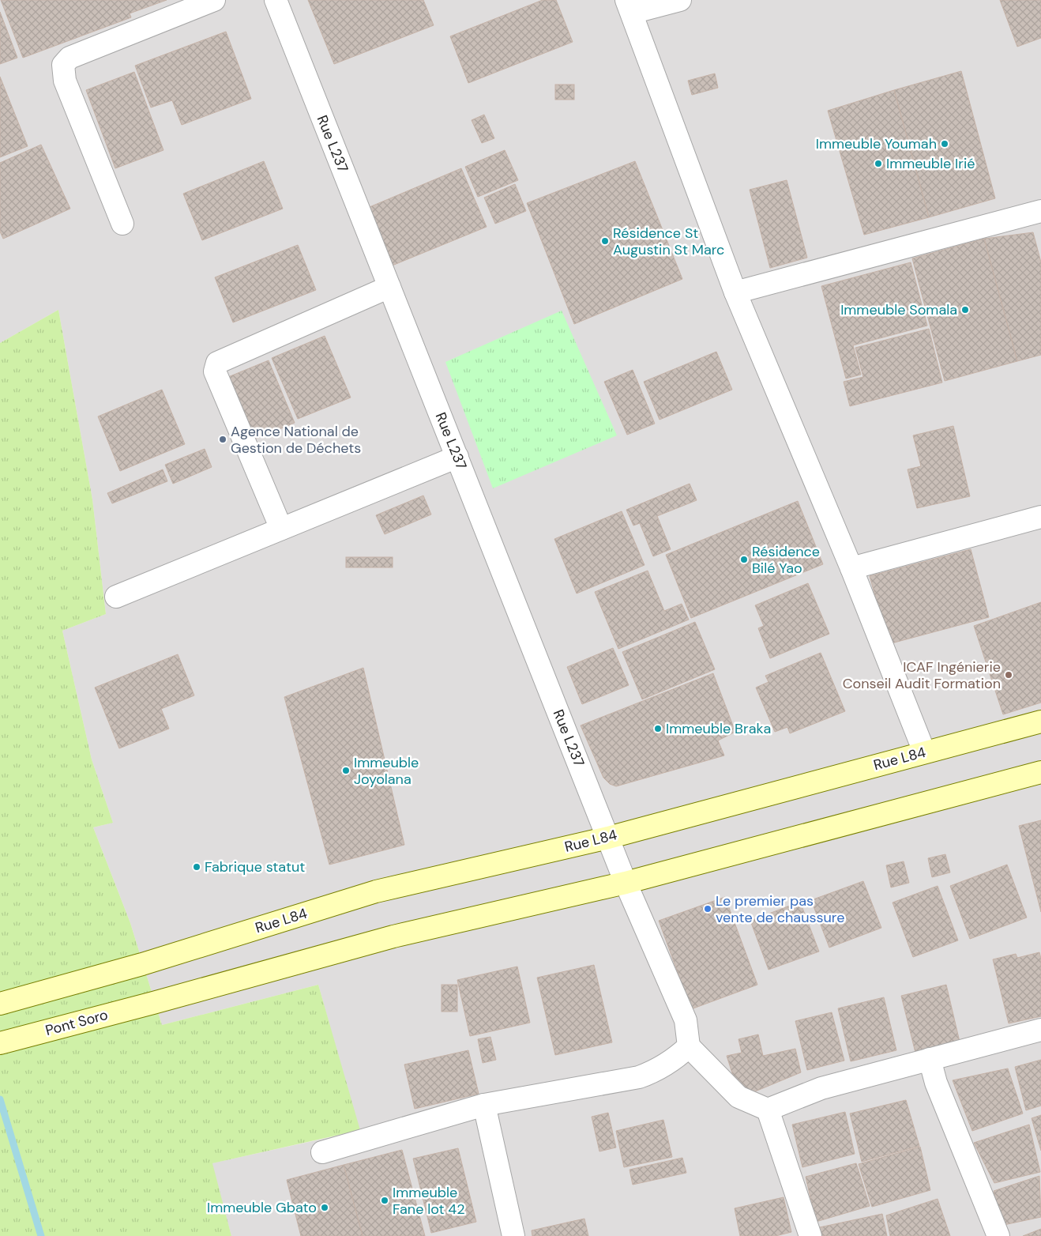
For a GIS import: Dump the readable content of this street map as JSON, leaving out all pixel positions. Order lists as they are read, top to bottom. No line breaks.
{"streets":{"main road":["Rue L84","Pont Soro"],"street":["Rue L237"]},"crossings":[["Rue L237","Rue L84"],["Rue L237","Pont Soro"]],"places":["Immeuble Youmah","Immeuble Irié","Résidence St Augustin St Marc","Immeuble Somala","Agence National de Gestion de Déchets","Résidence Bilé Yao","ICAF Ingénierie Conseil Audit Formation","Immeuble Braka","Immeuble Joyolana","Fabrique statut","Le premier pas vente de chaussure","Immeuble Fane lot 42","Immeuble Gbato"]}
